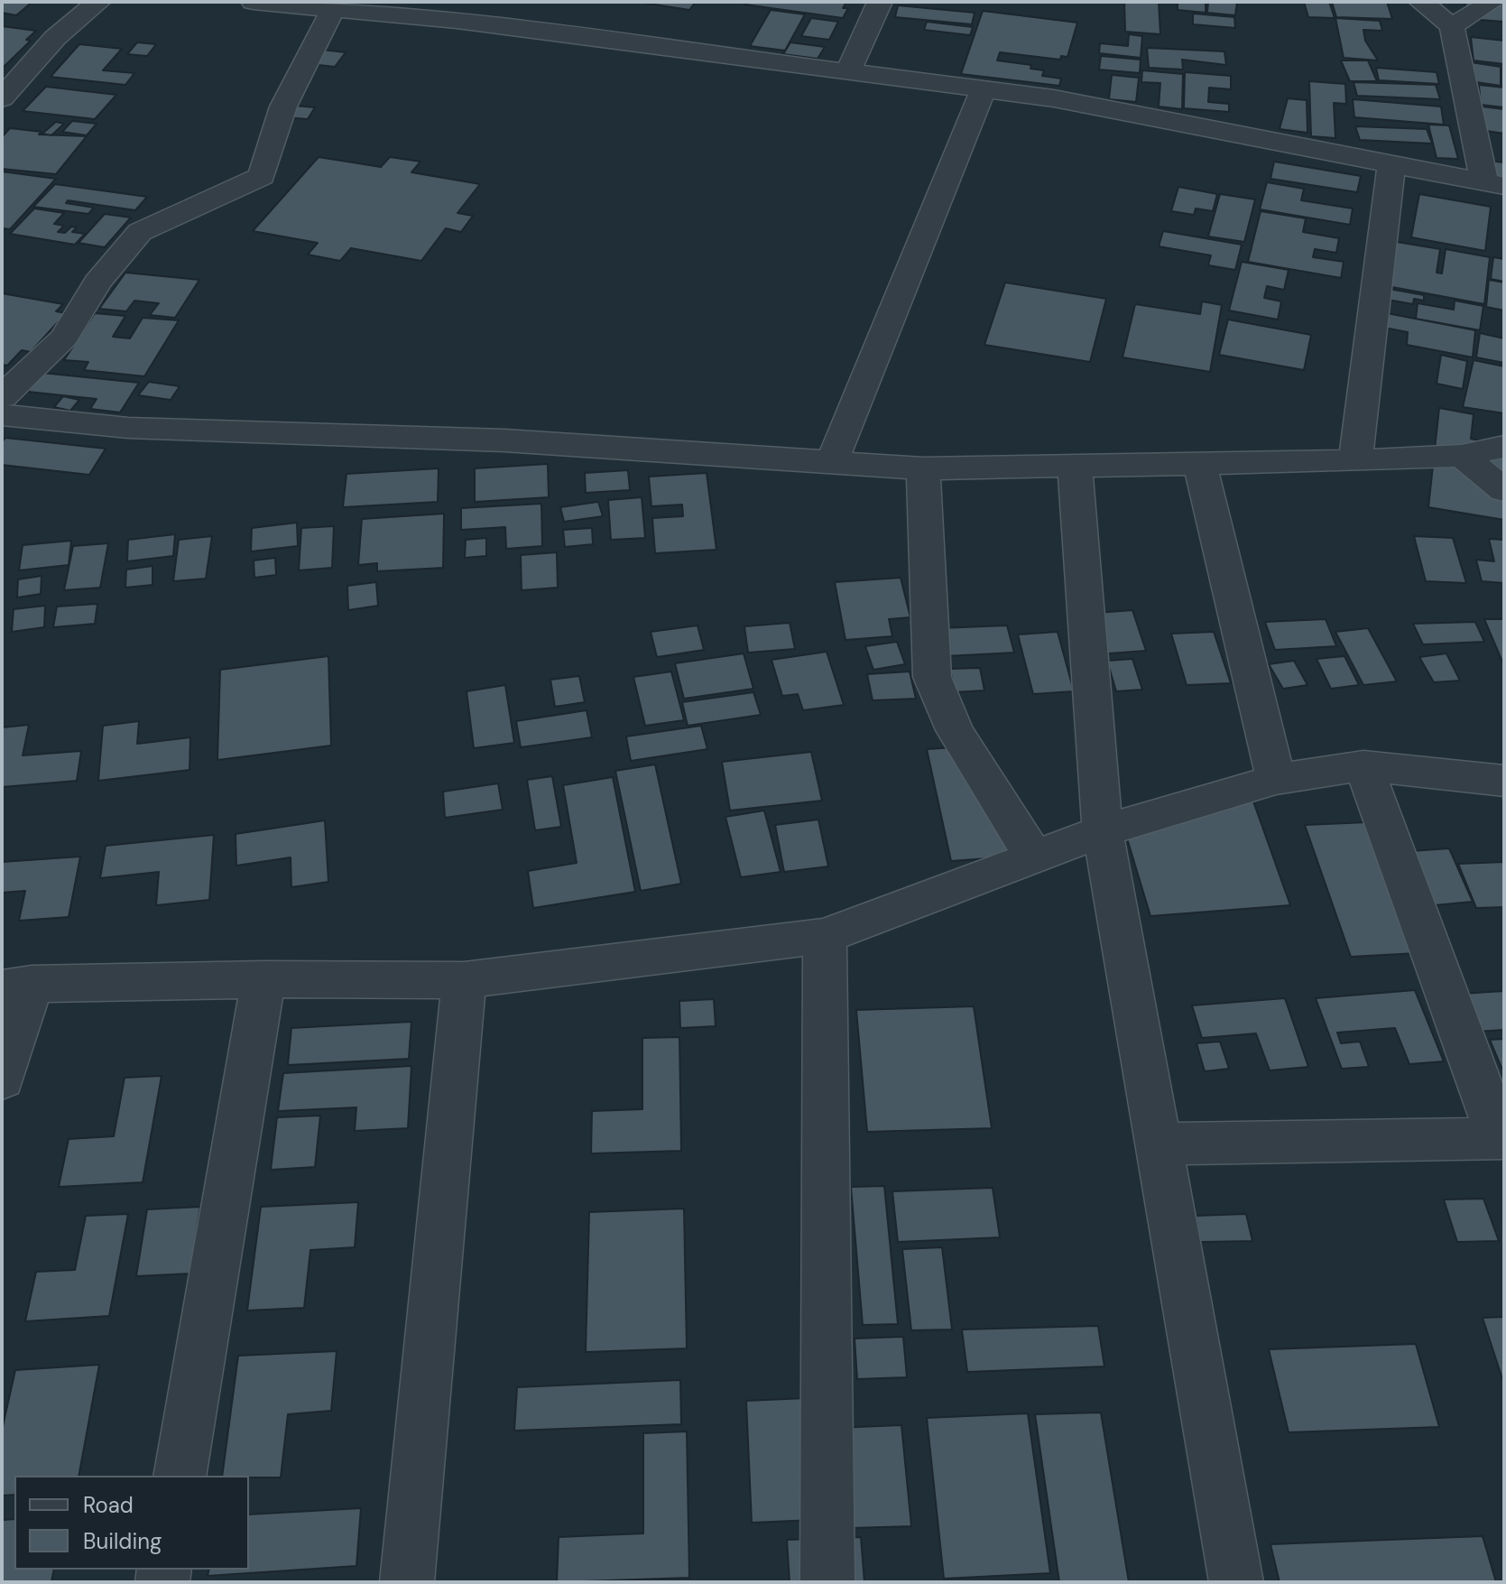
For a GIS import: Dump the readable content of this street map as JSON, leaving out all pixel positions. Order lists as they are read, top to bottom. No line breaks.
{"legend":["Road","Building"]}
